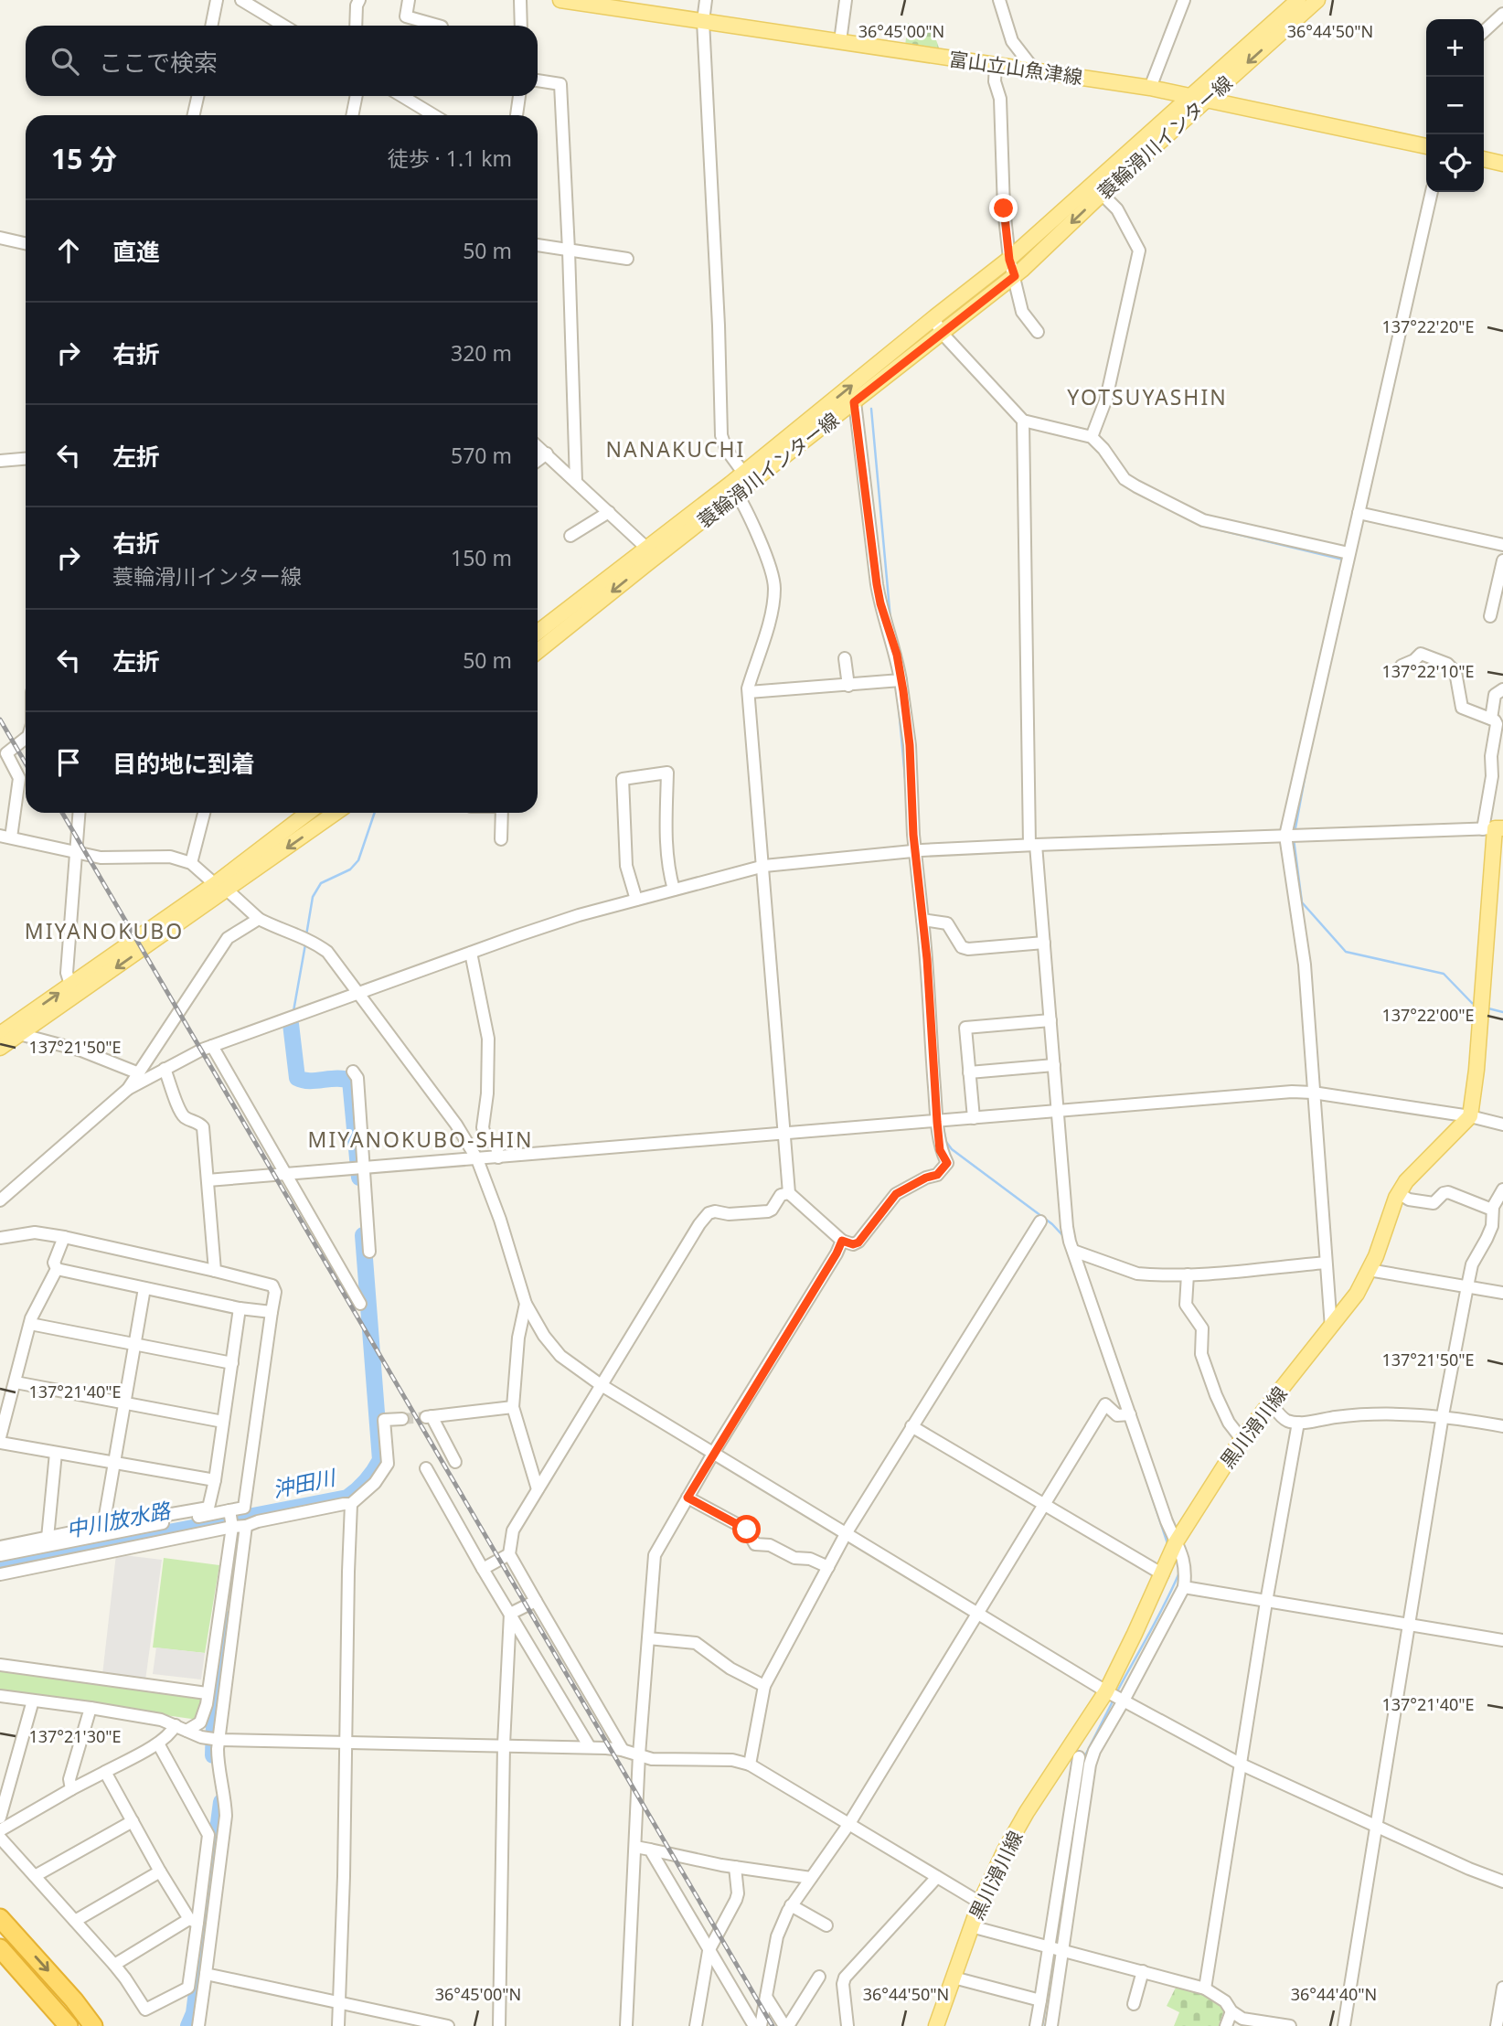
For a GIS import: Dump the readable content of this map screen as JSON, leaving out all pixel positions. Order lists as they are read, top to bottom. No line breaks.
{"streets":{"main road":["富山立山魚津線","蓑輪滑川インター線","黒川滑川線"]},"crossings":[["富山立山魚津線","蓑輪滑川インター線"]],"districts":["YOTSUYASHIN","NANAKUCHI","MIYANOKUBO","MIYANOKUBO-SHIN"],"water":["沖田川","中川放水路"],"page":{"map_buttons":["+","−"],"search":"ここで検索","heading":["15 分","徒歩 · 1.1 km"],"list":[["直進","50 m"],["右折","320 m"],["左折","570 m"],["右折","蓑輪滑川インター線","150 m"],["左折","50 m"],"目的地に到着"]},"coordinates":["36°45'00\"N","36°44'50\"N","137°22'20\"E","137°22'10\"E","137°22'00\"E","137°21'50\"E","137°21'40\"E","137°21'30\"E","36°44'40\"N"]}
